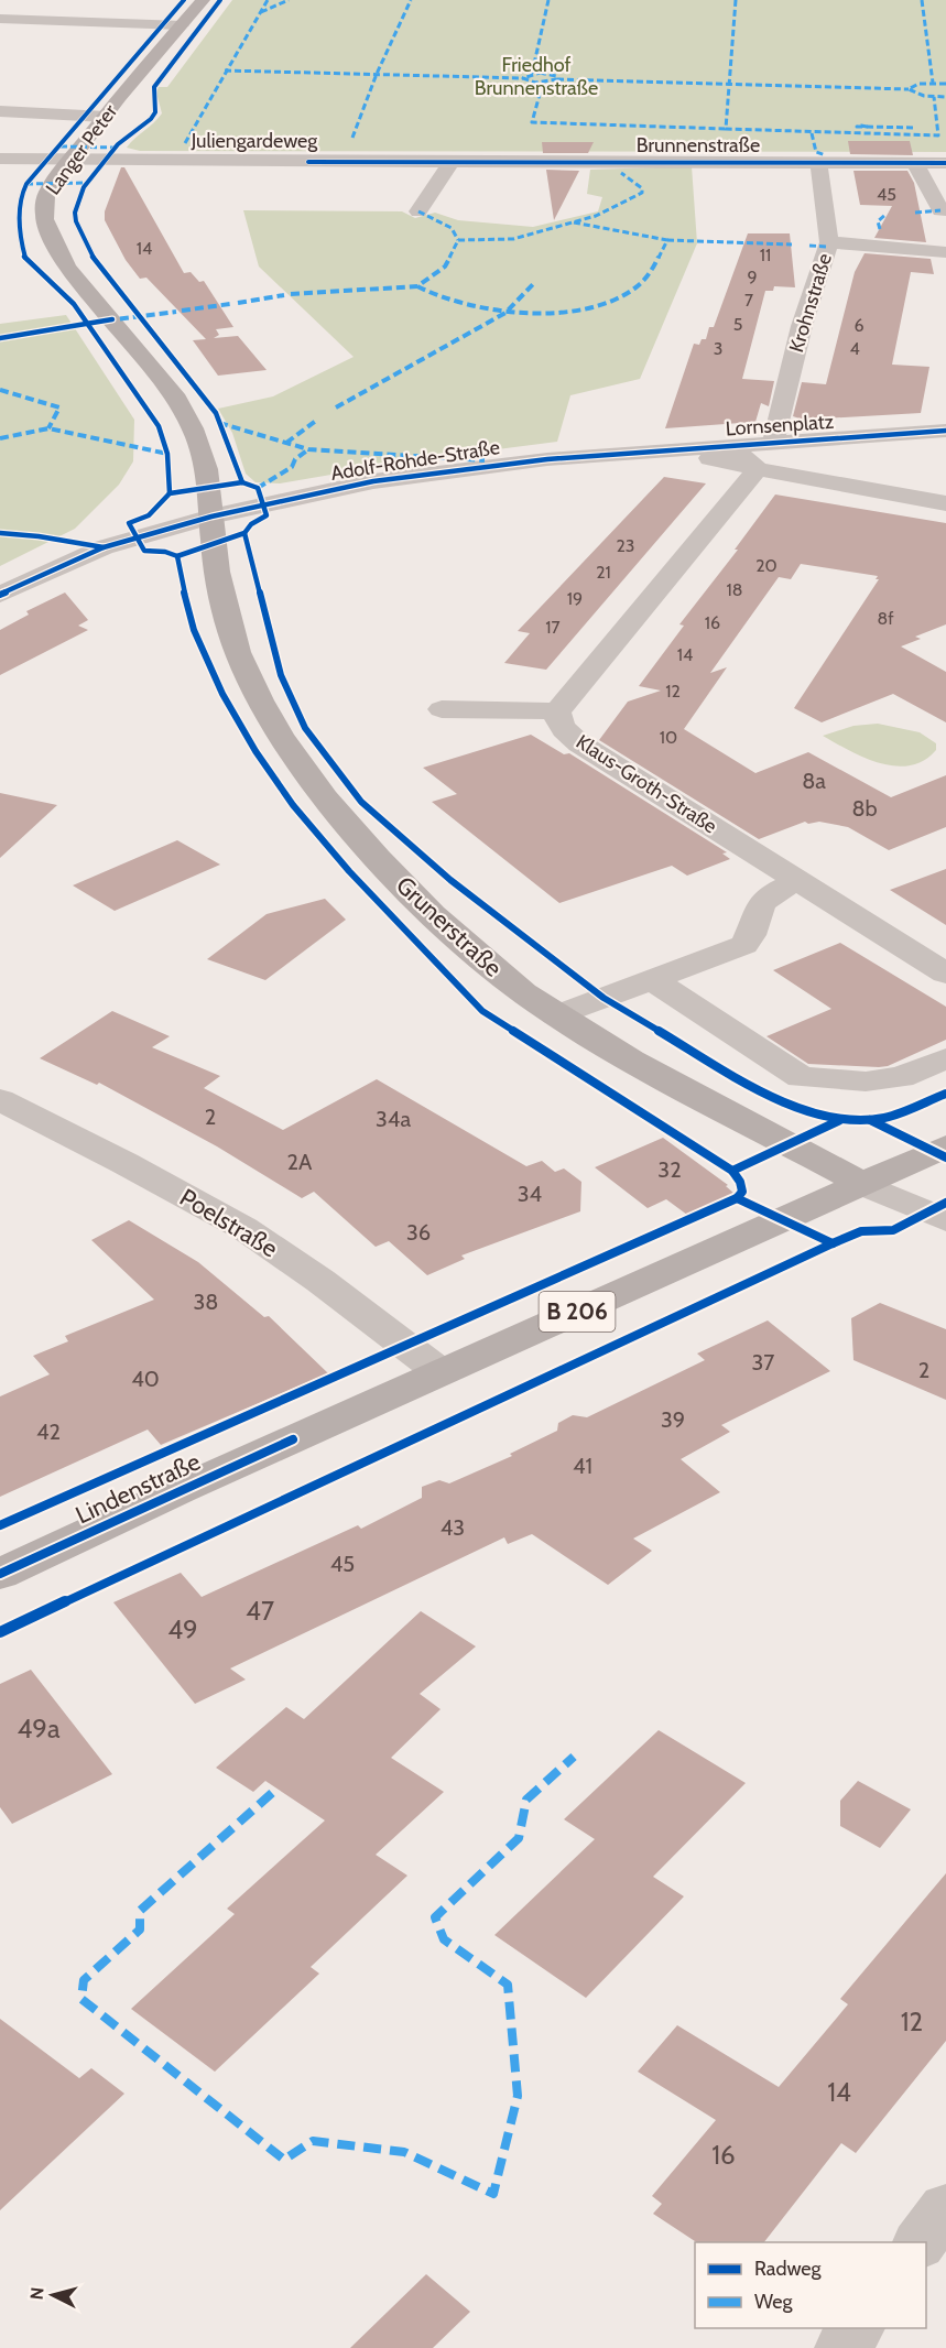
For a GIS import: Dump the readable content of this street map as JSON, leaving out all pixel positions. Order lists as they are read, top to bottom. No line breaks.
{"streets":{"main road":["Langer Peter","Grunerstraße","B 206","Lindenstraße"],"street":["Juliengardeweg","Brunnenstraße","Krohnstraße","Lornsenplatz","Adolf-Rohde-Straße","Klaus-Groth-Straße","Poelstraße"]},"crossings":[["Juliengardeweg","Brunnenstraße"],["Juliengardeweg","Langer Peter"],["Brunnenstraße","Krohnstraße"],["Langer Peter","Adolf-Rohde-Straße"],["Langer Peter","Grunerstraße"],["Krohnstraße","Lornsenplatz"],["Lornsenplatz","Adolf-Rohde-Straße"],["Lornsenplatz","Klaus-Groth-Straße"],["Adolf-Rohde-Straße","Grunerstraße"],["Grunerstraße","Lindenstraße"],["Poelstraße","Lindenstraße"]],"parks":["Friedhof Brunnenstraße"],"house_numbers":["45","14","11","9","7","5","6","3","4","23","20","21","18","19","8f","16","17","14","12","10","8a","8b","2","34a","2A","32","34","36","38","37","2","40","39","42","41","43","45","47","49","49a","12","14","16"],"legend":["Radweg","Weg"],"north":"left"}
